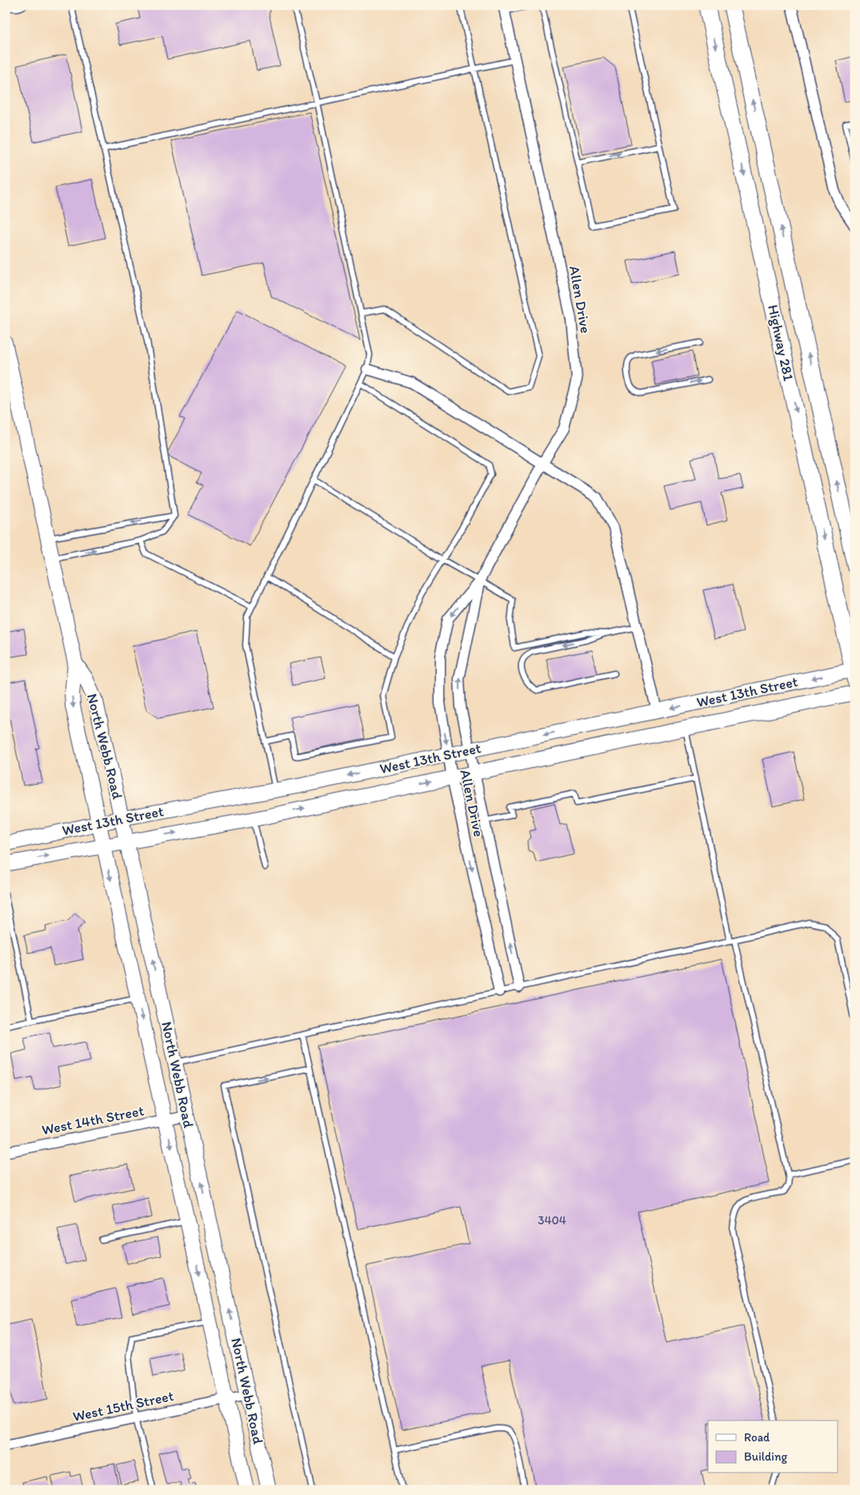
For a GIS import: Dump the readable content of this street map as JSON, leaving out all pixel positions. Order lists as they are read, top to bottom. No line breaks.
{"streets":{"highway":["Highway 281"],"main road":["West 13th Street","North Webb Road"],"street":["Allen Drive","West 14th Street","West 15th Street"]},"crossings":[["Allen Drive","West 13th Street"],["Highway 281","West 13th Street"],["West 13th Street","North Webb Road"],["North Webb Road","West 14th Street"],["North Webb Road","West 15th Street"]],"house_numbers":["3404"],"legend":["Road","Building"]}
